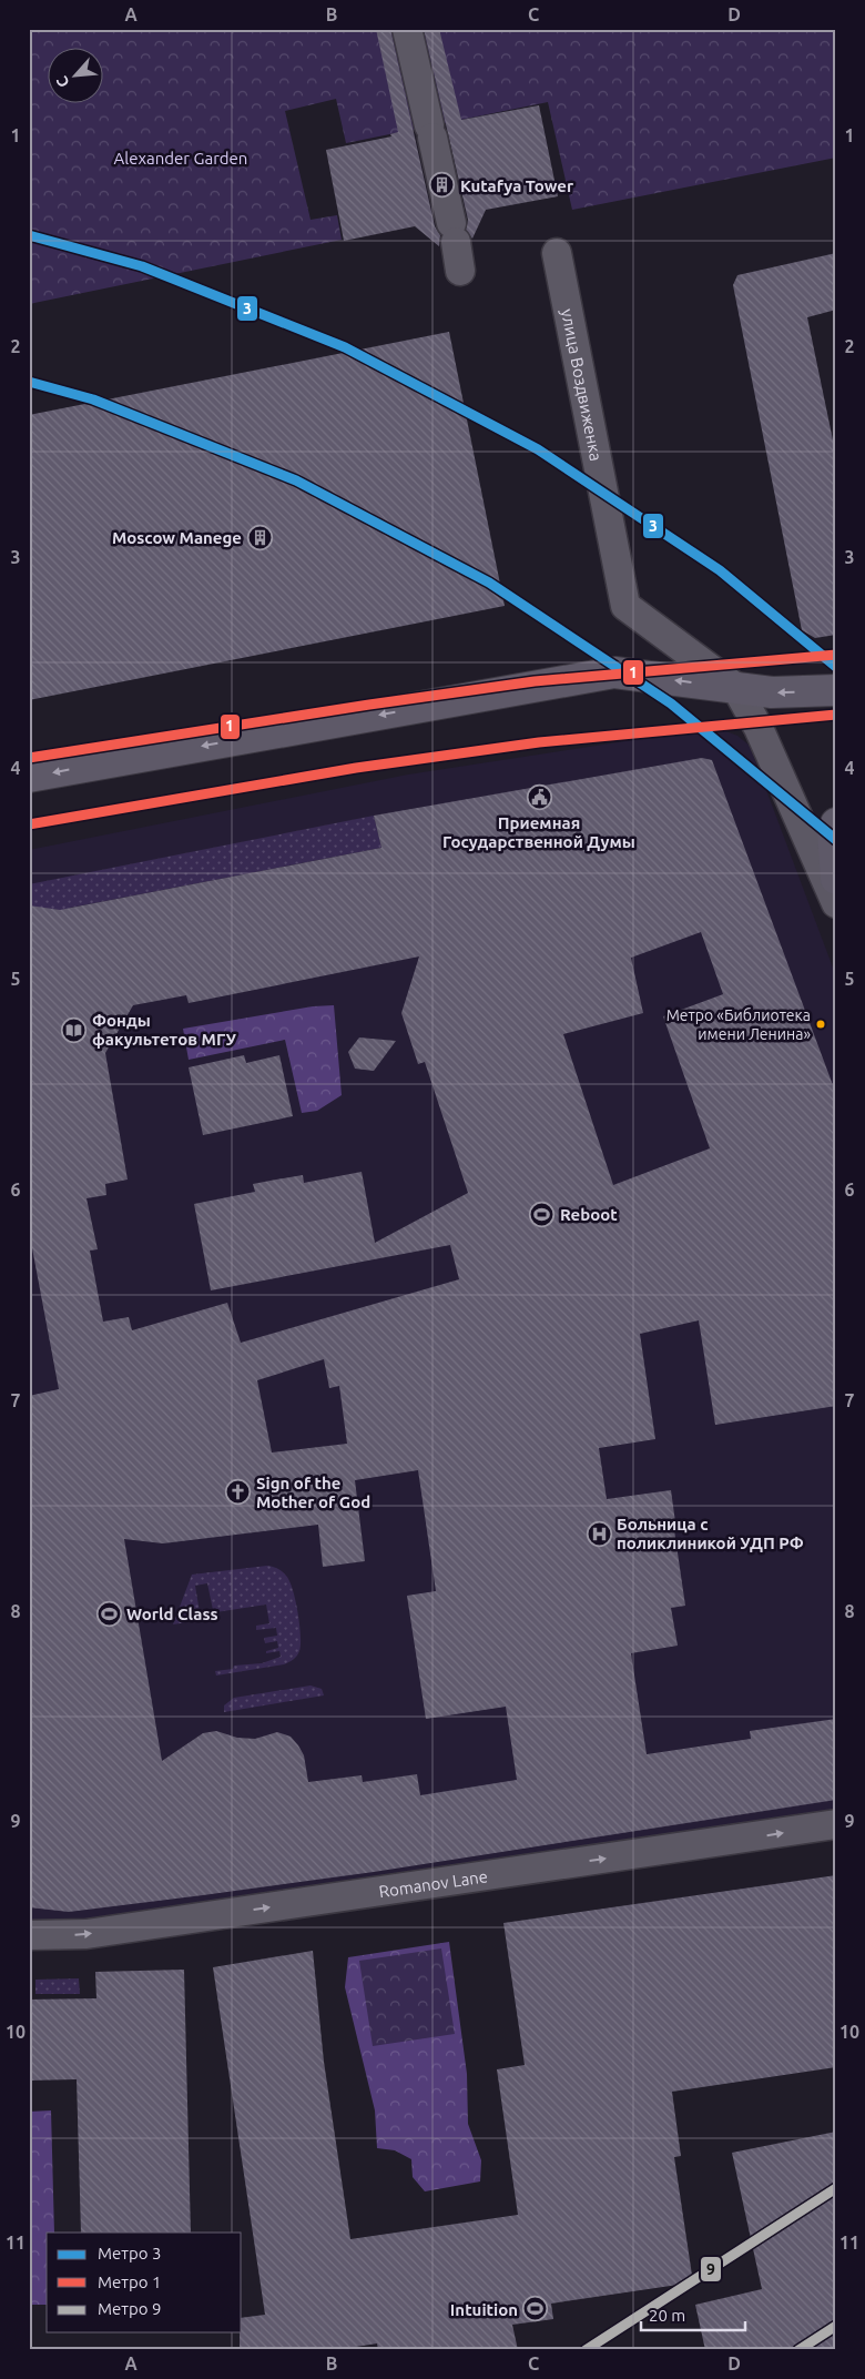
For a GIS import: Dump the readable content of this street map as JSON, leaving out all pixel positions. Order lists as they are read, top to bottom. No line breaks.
{"streets":{"street":["улица Воздвиженка","Romanov Lane"]},"one_way":["Romanov Lane"],"parks":["Alexander Garden"],"places":{"building":["Kutafya Tower","Moscow Manege"],"public building":["Приемная Государственной Думы"],"other":["Метро «Библиотека имени Ленина»"],"library":["Фонды факультетов МГУ"],"sports":["Reboot","World Class","Intuition"],"church":["Sign of the Mother of God"],"hospital":["Больница с поликлиникой УДП РФ"]},"lines":["metro line 3","metro line 1","metro line 9"],"legend":["Метро 3","Метро 1","Метро 9"],"scale_bar":"20 m","north":"bottom left","grid":{"columns":["A","B","C","D"],"rows":["1","2","3","4","5","6","7","8","9","10","11"]}}
